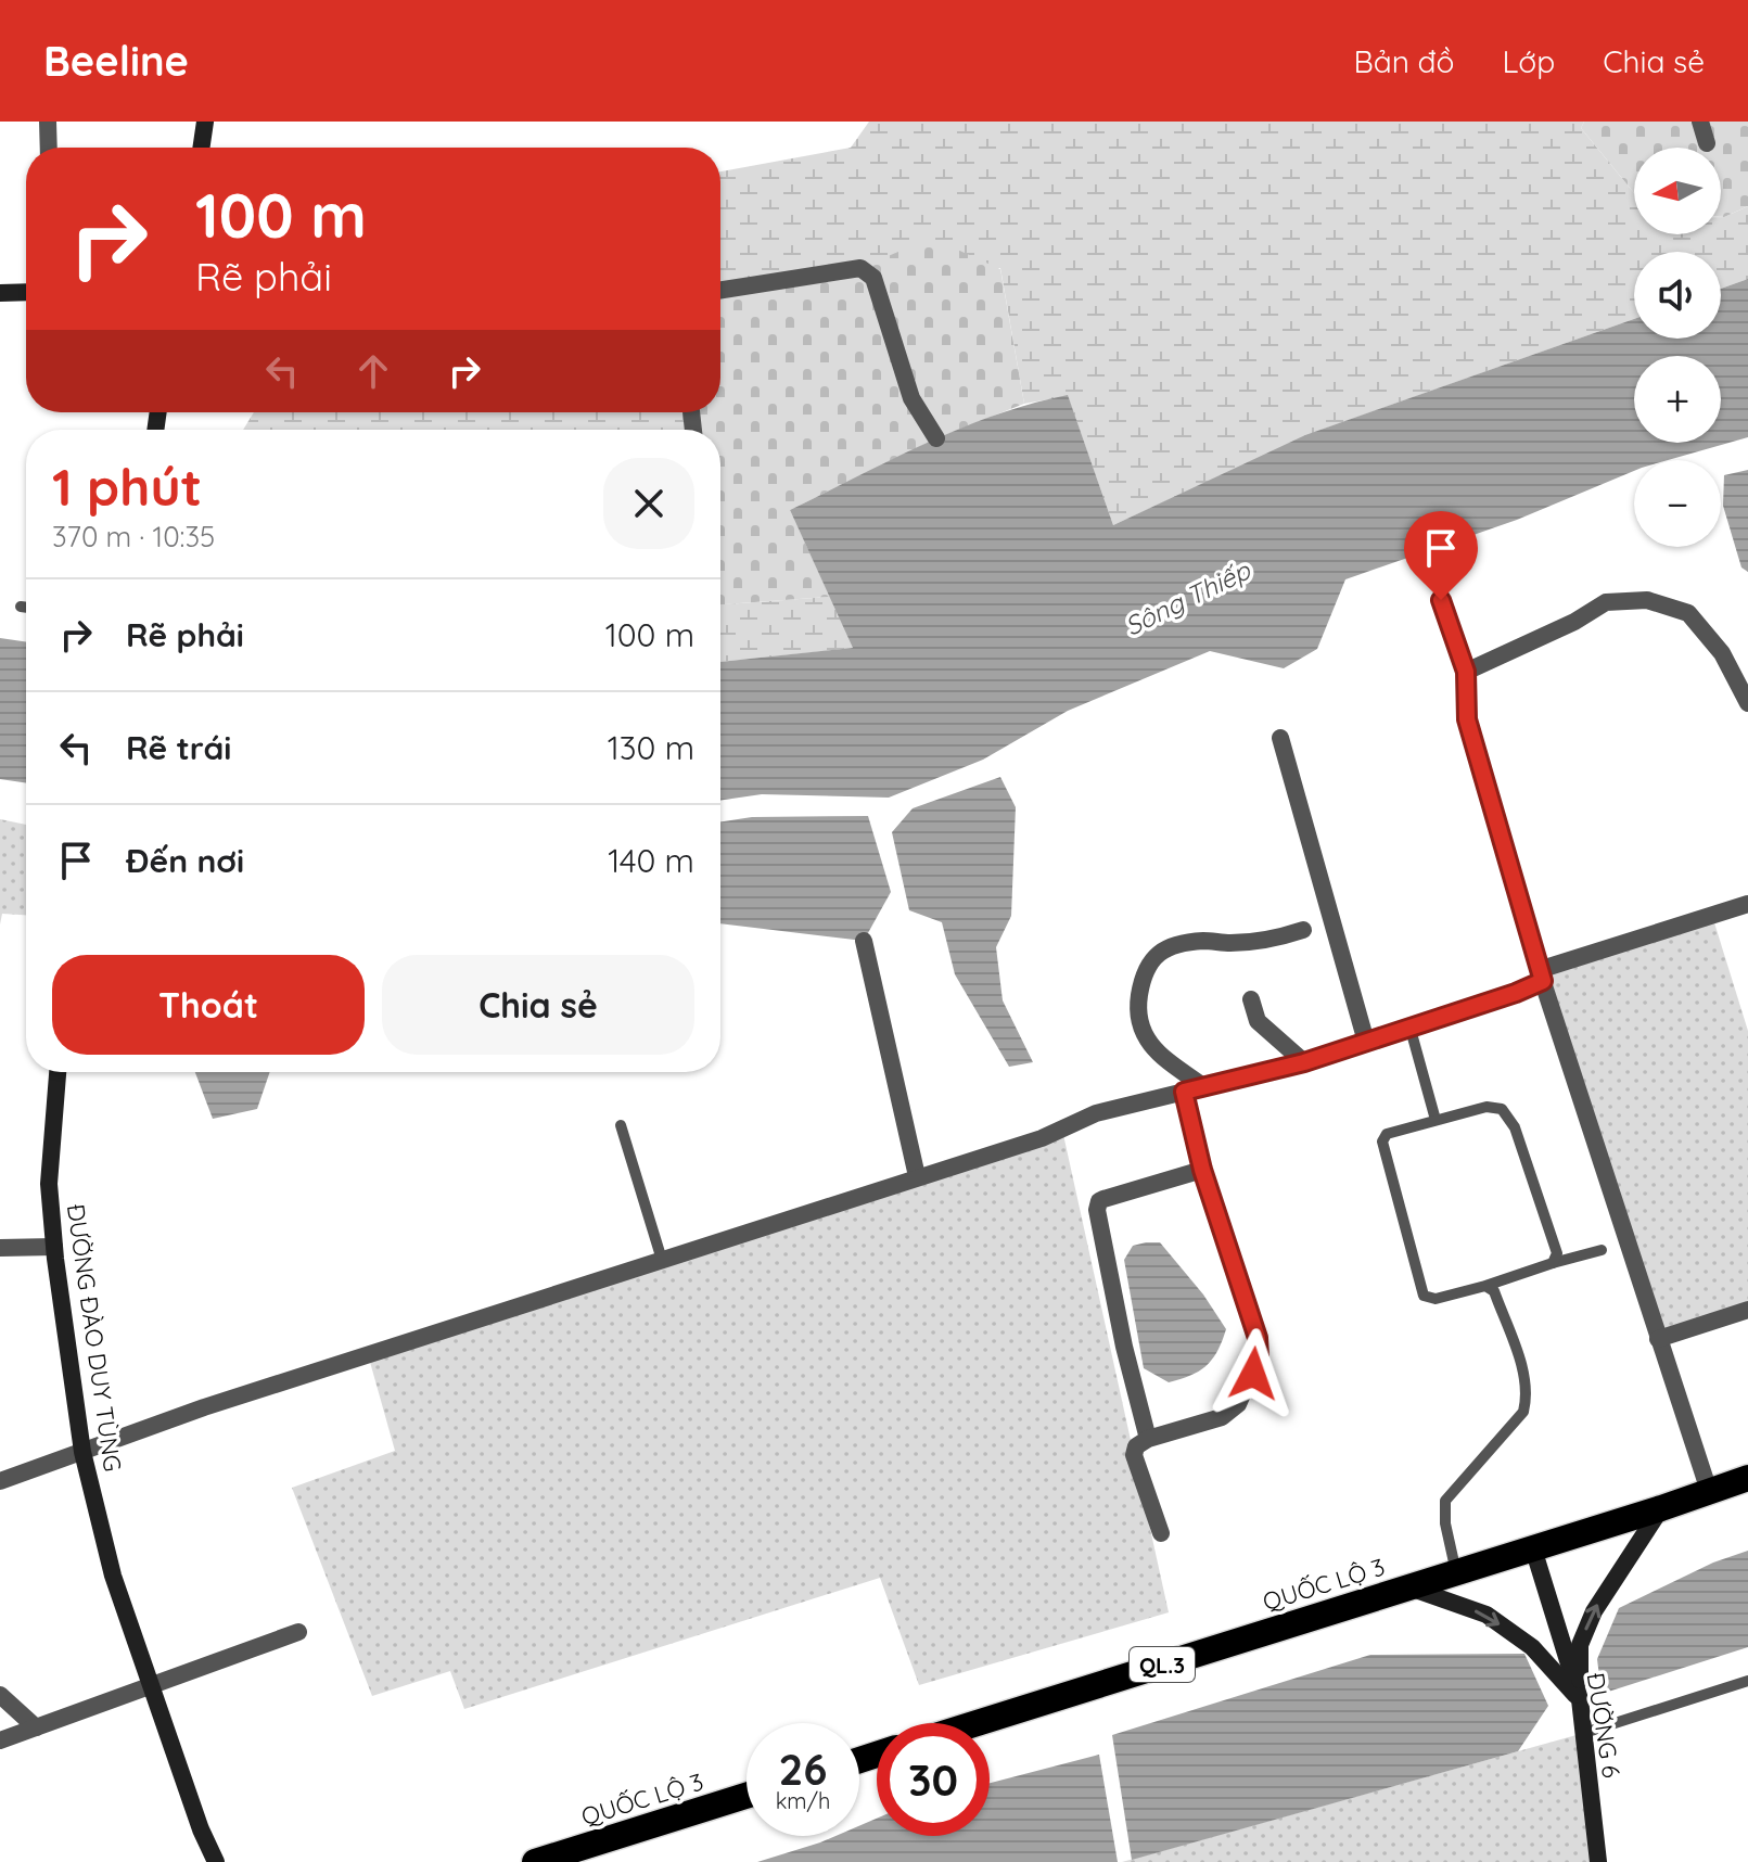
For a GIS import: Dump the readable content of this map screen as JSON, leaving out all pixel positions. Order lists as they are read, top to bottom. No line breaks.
{"streets":{"highway":["QUỐC LỘ 3","QL.3"],"street":["ĐƯỜNG ĐÀO DUY TÙNG","ĐƯỜNG 6"]},"crossings":[["QUỐC LỘ 3","ĐƯỜNG 6"]],"water":["Sông Thiếp"],"north":"left","page":{"header":"Beeline","nav":["Bản đồ","Lớp","Chia sẻ"],"map_buttons":["+","−"],"turn":["100 m","Rẽ phải"],"heading":["1 phút","370 m · 10:35"],"list":[{"name":"Rẽ phải","value":"100 m"},{"name":"Rẽ trái","value":"130 m"},{"name":"Đến nơi","value":"140 m"}],"buttons":["Thoát","Chia sẻ"],"speed":"26 km/h","limit":"30"}}
